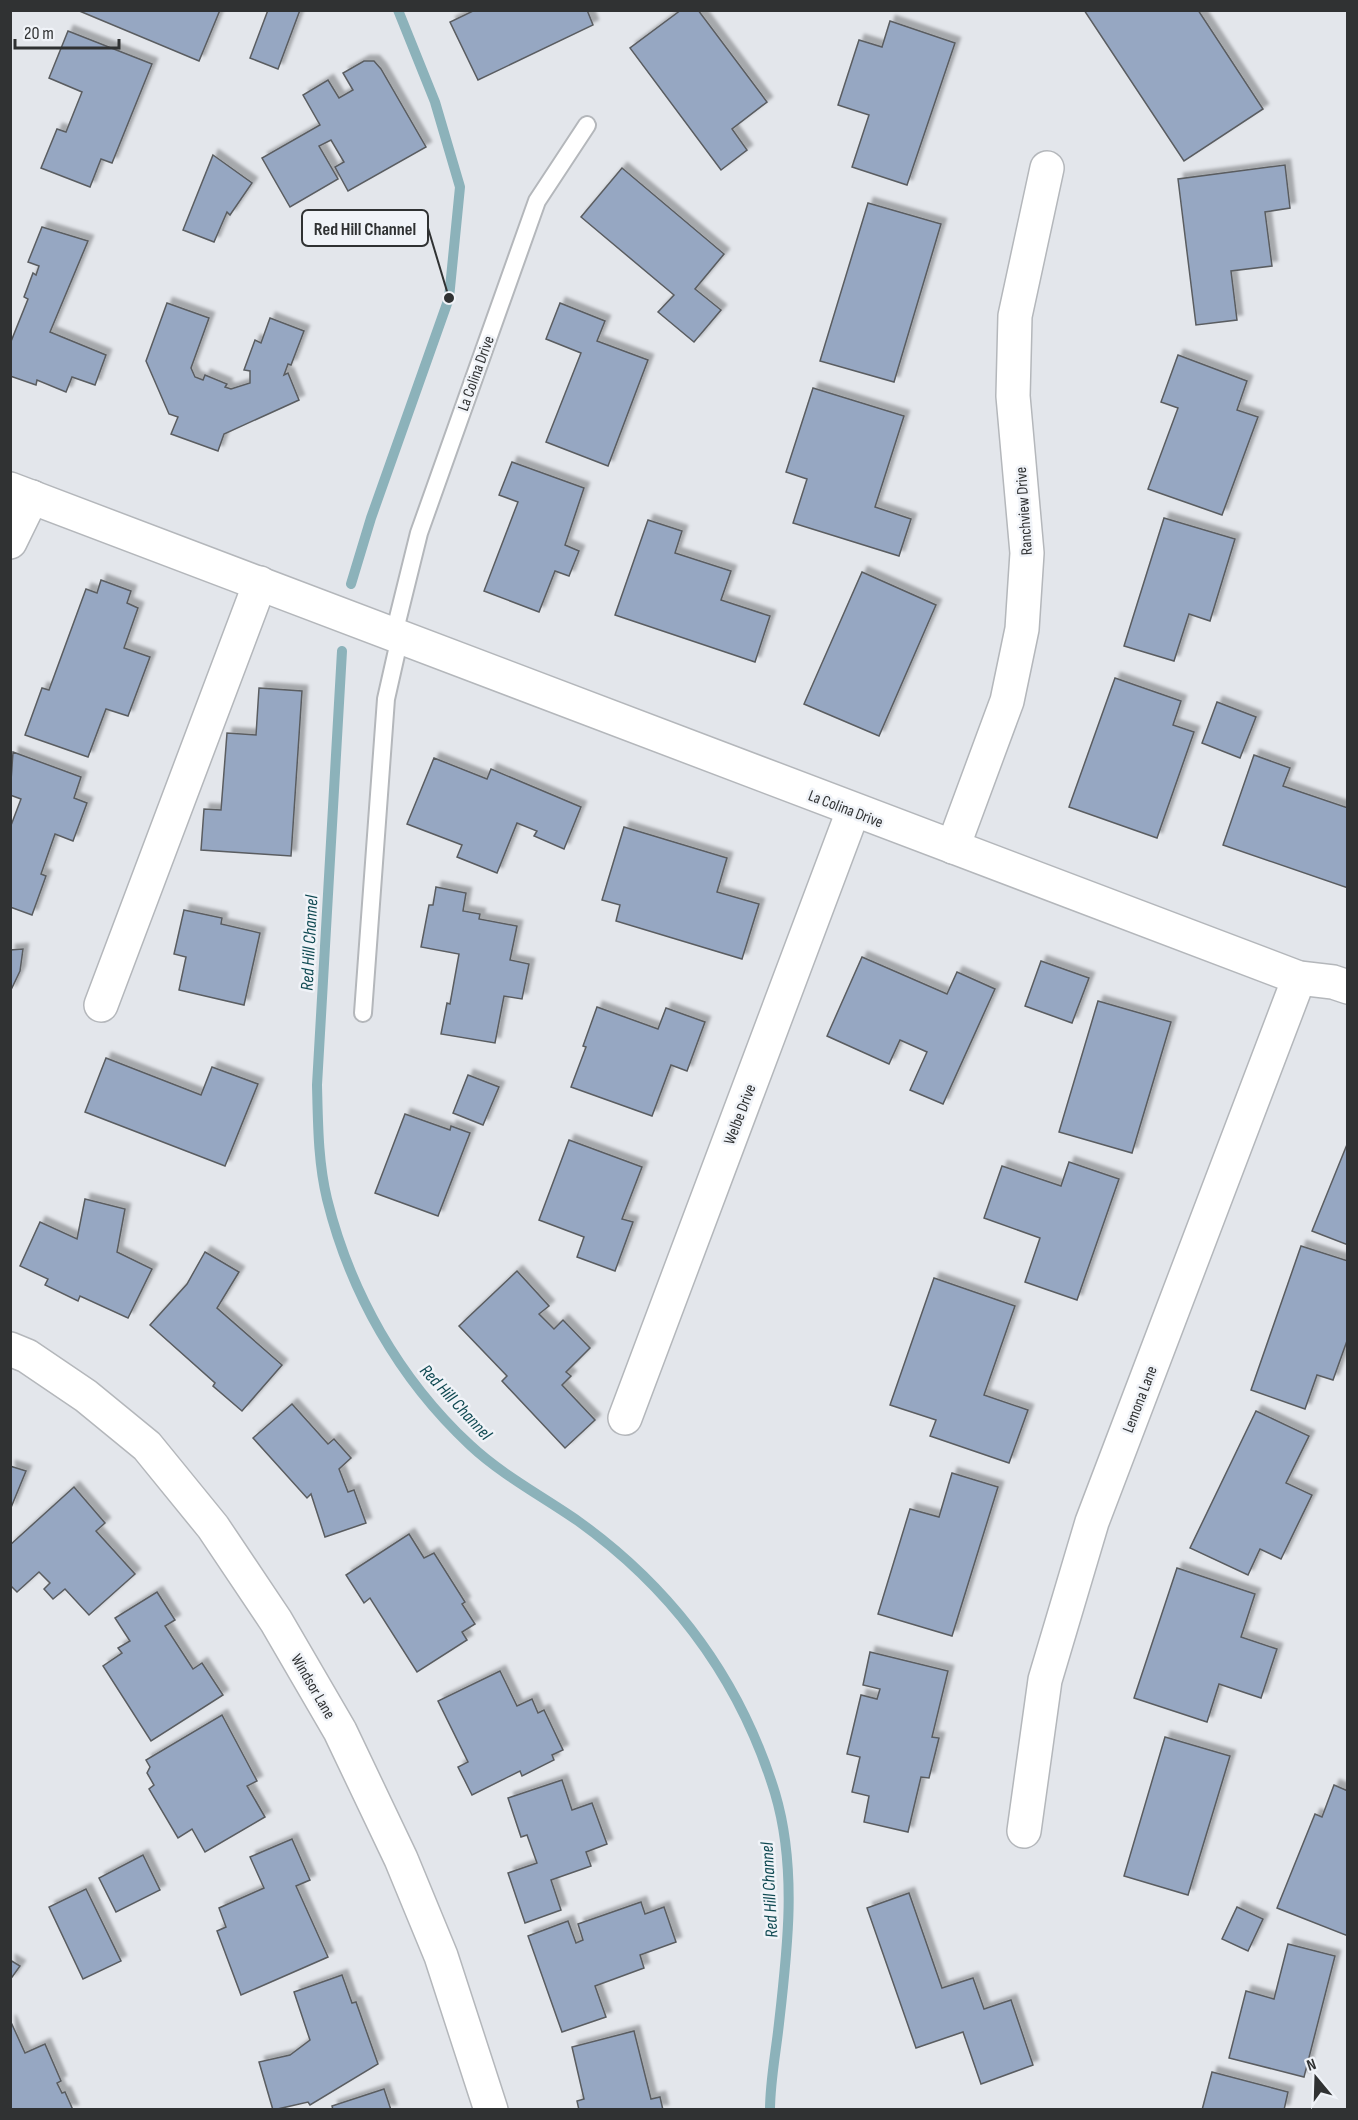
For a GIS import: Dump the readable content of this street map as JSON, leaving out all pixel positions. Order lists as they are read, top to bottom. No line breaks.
{"streets":{"street":["La Colina Drive","Ranchview Drive","Welbe Drive","Lemona Lane","Windsor Lane"]},"crossings":[["La Colina Drive","Ranchview Drive"],["La Colina Drive","Welbe Drive"],["La Colina Drive","Lemona Lane"]],"water":["Red Hill Channel"],"places":["Red Hill Channel"],"scale_bar":"20 m","north":"top"}
